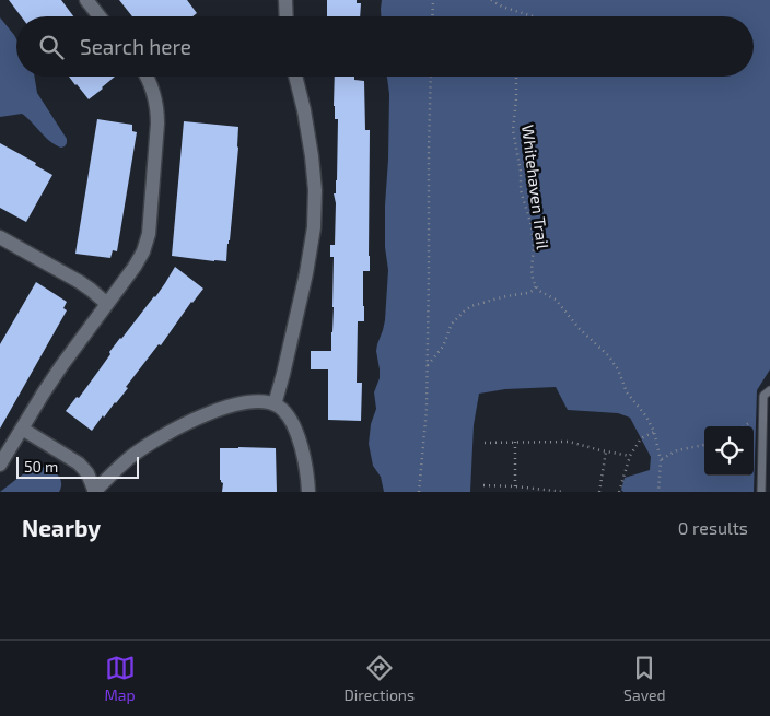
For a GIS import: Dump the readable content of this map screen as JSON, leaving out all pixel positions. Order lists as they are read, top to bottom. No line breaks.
{"streets":{"path":["Whitehaven Trail"]},"scale_bar":"50 m","page":{"search":"Search here","scale":"50 m","heading":["Nearby","0 results"],"nav":["Map","Directions","Saved"]}}
